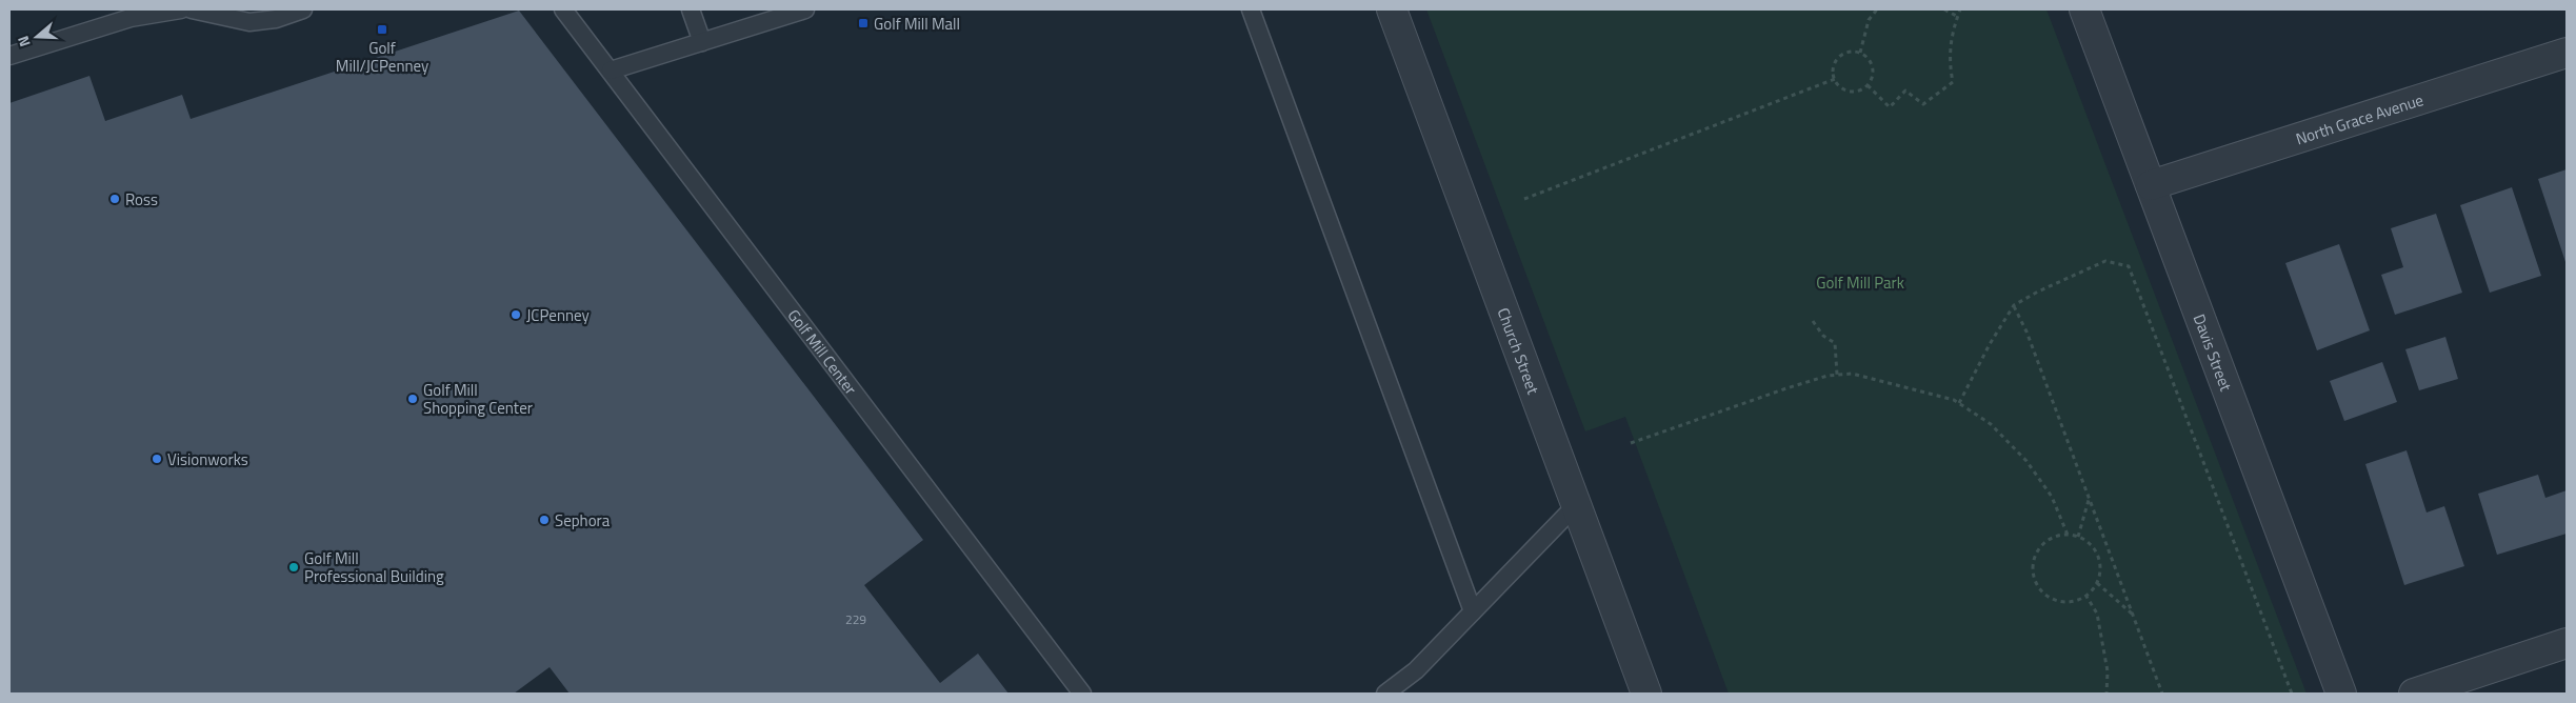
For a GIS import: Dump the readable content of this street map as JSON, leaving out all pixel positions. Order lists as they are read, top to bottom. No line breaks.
{"streets":{"street":["North Grace Avenue","Church Street","Davis Street"],"lane":["Golf Mill Center"]},"crossings":[["North Grace Avenue","Davis Street"]],"parks":["Golf Mill Park"],"places":{"transit":["Golf Mill Mall","Golf Mill/JCPenney"],"other":["Ross","JCPenney","Golf Mill Shopping Center","Visionworks","Sephora","Golf Mill Professional Building"]},"house_numbers":["229"],"north":"left"}
